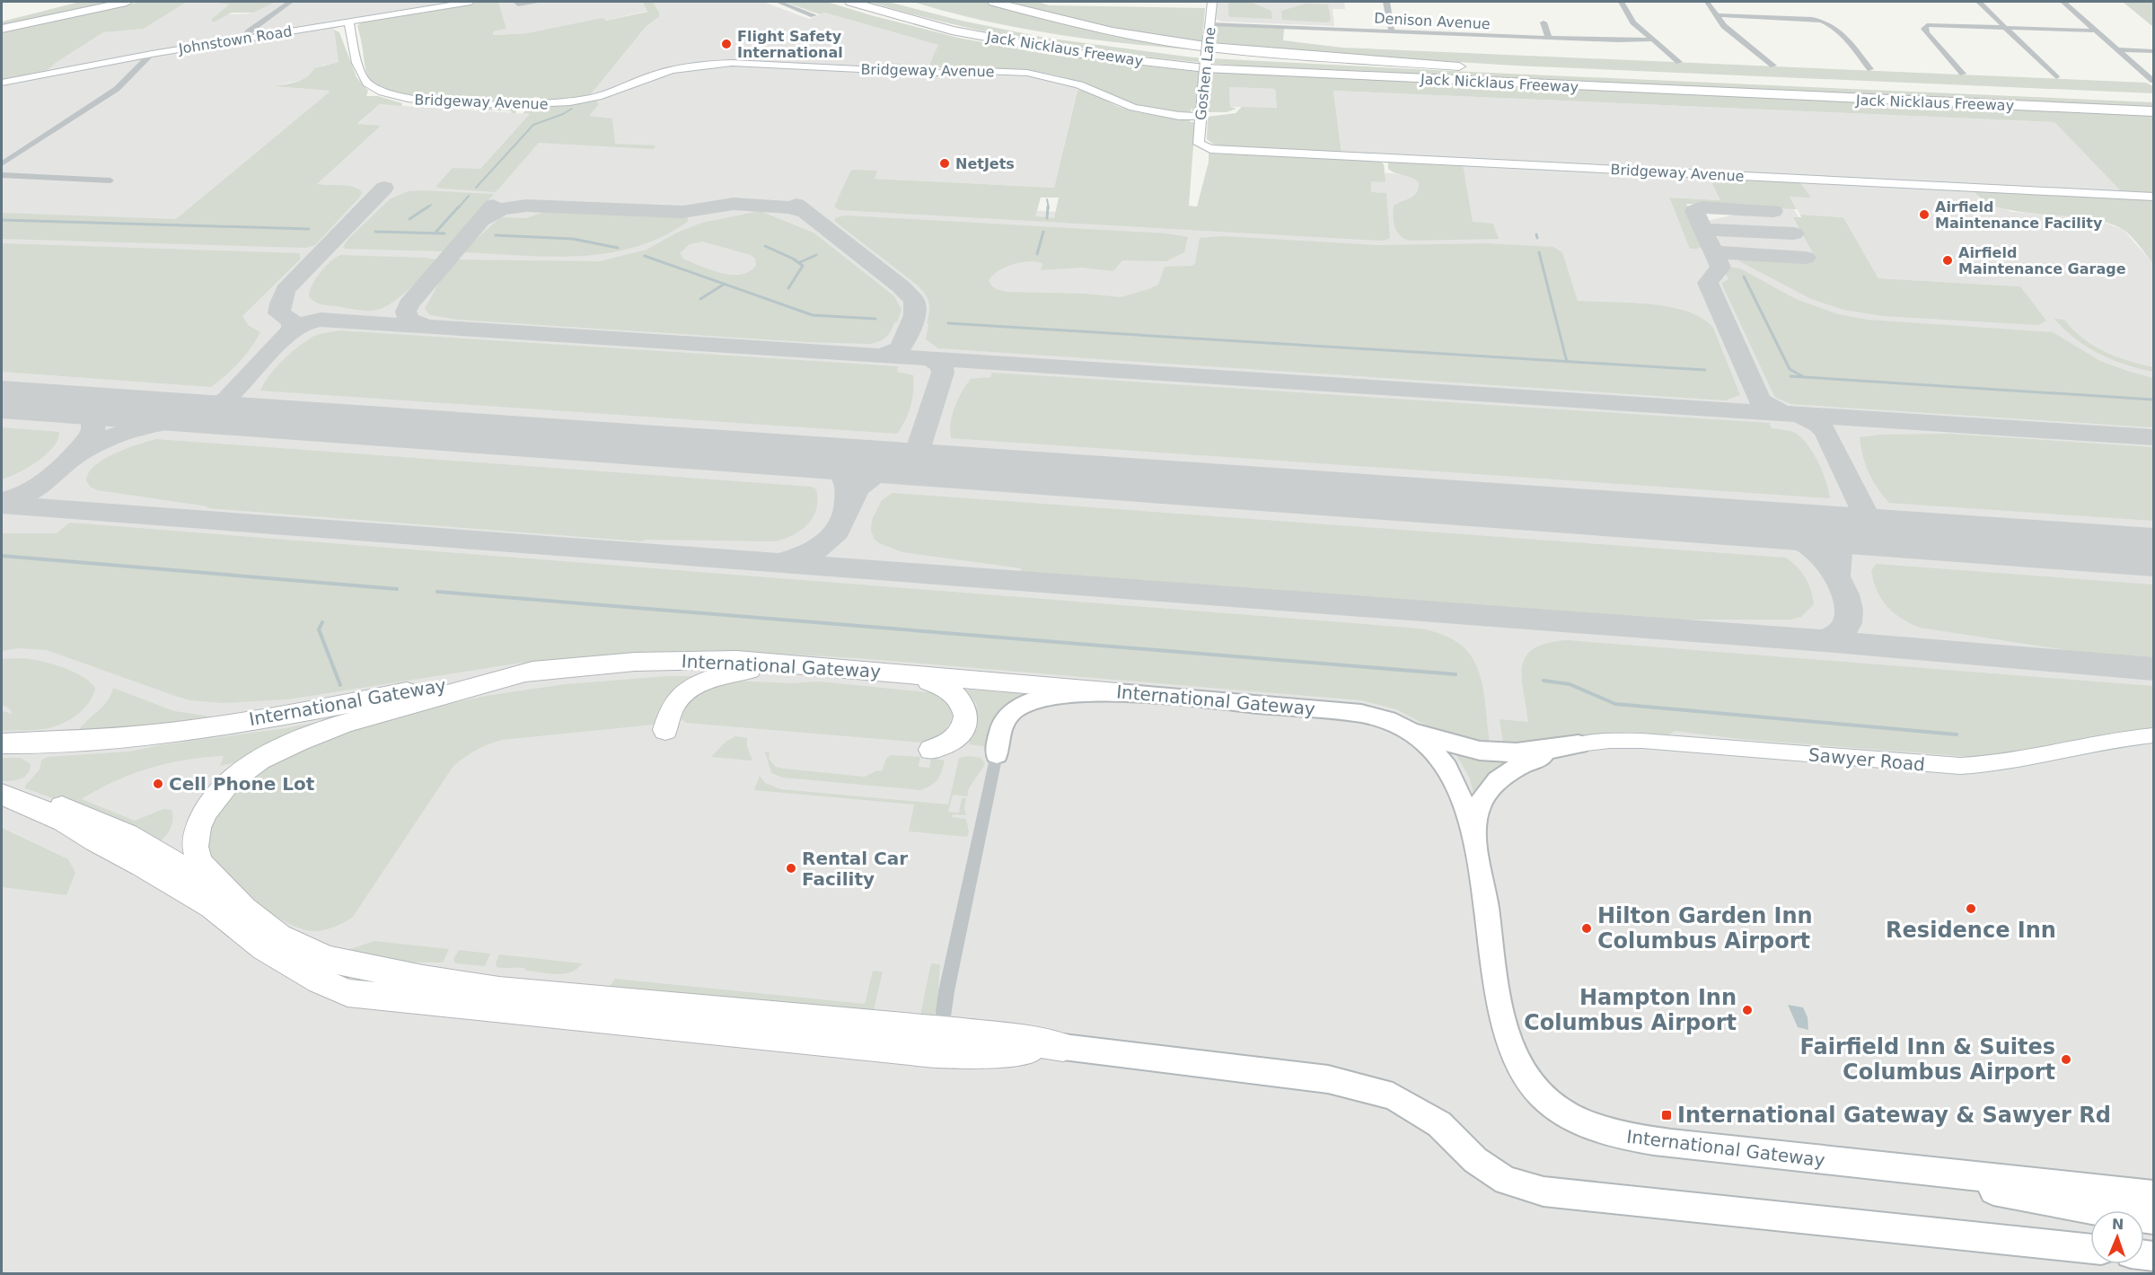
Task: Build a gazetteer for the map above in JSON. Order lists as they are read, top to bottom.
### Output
{
  "streets": {
    "highway": ["Jack Nicklaus Freeway", "International Gateway"],
    "street": [
      "Denison Avenue",
      "Johnstown Road",
      "Bridgeway Avenue",
      "Goshen Lane",
      "Sawyer Road"
    ]
  },
  "crossings": [
    ["Denison Avenue", "Goshen Lane"],
    ["Johnstown Road", "Bridgeway Avenue"],
    ["Bridgeway Avenue", "Goshen Lane"]
  ],
  "places": {
    "other": [
      "Flight Safety International",
      "NetJets",
      "Airfield Maintenance Facility",
      "Airfield Maintenance Garage",
      "Cell Phone Lot",
      "Rental Car Facility",
      "Residence Inn",
      "Hilton Garden Inn Columbus Airport",
      "Hampton Inn Columbus Airport",
      "Fairfield Inn & Suites Columbus Airport"
    ],
    "transit": ["International Gateway & Sawyer Rd"]
  },
  "north": "top"
}
